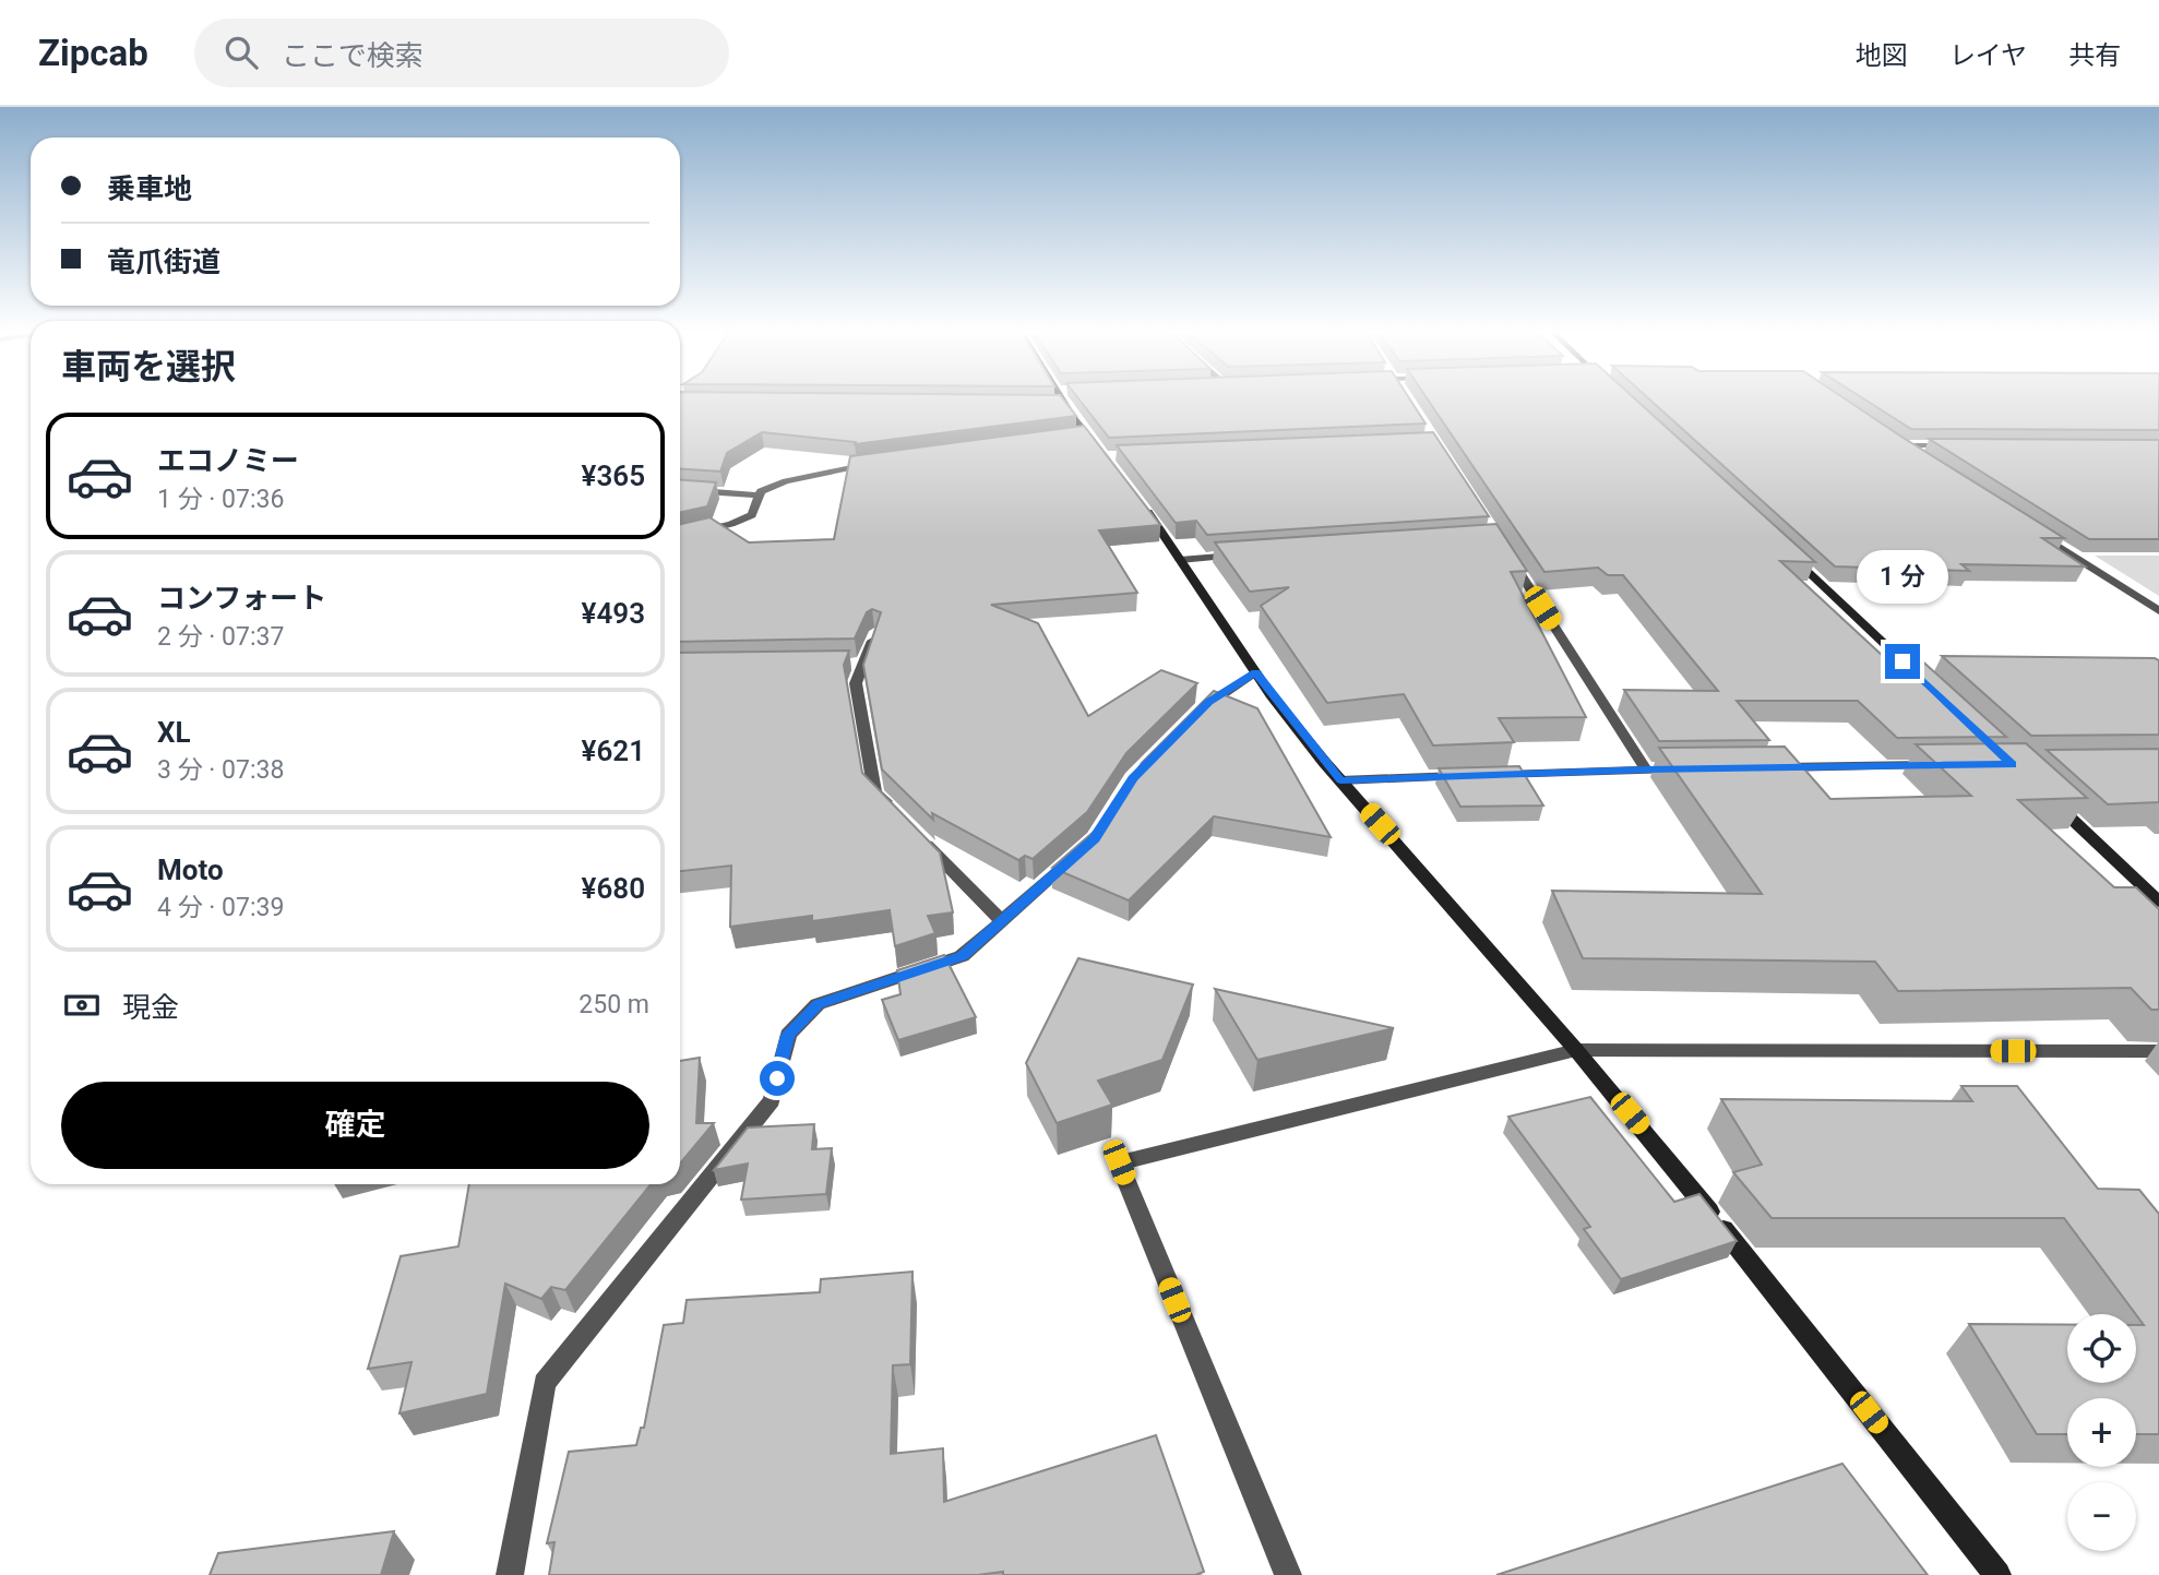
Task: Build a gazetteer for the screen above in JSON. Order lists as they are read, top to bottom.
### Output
{
  "page": {
    "header": "Zipcab",
    "search": "ここで検索",
    "nav": ["地図", "レイヤ", "共有"],
    "banner": ["乗車地", "竜爪街道"],
    "heading": "車両を選択",
    "list": [
      {
        "name": "エコノミー",
        "note": "1 分 · 07:36",
        "value": "¥365"
      },
      {
        "name": "コンフォート",
        "note": "2 分 · 07:37",
        "value": "¥493"
      },
      {
        "name": "XL",
        "note": "3 分 · 07:38",
        "value": "¥621"
      },
      {
        "name": "Moto",
        "note": "4 分 · 07:39",
        "value": "¥680"
      }
    ],
    "bubble": "1 分",
    "pay": ["現金", "250 m"],
    "buttons": "確定",
    "map_buttons": ["+", "−"]
  }
}
